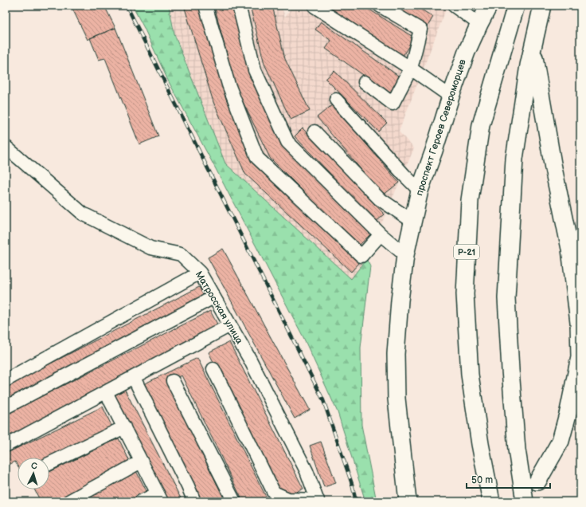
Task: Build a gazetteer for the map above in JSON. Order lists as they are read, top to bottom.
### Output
{
  "streets": {
    "main road": ["проспект Героев Североморцев", "Р-21"],
    "lane": ["Матросская улица"]
  },
  "scale_bar": "50 m",
  "north": "top"
}
